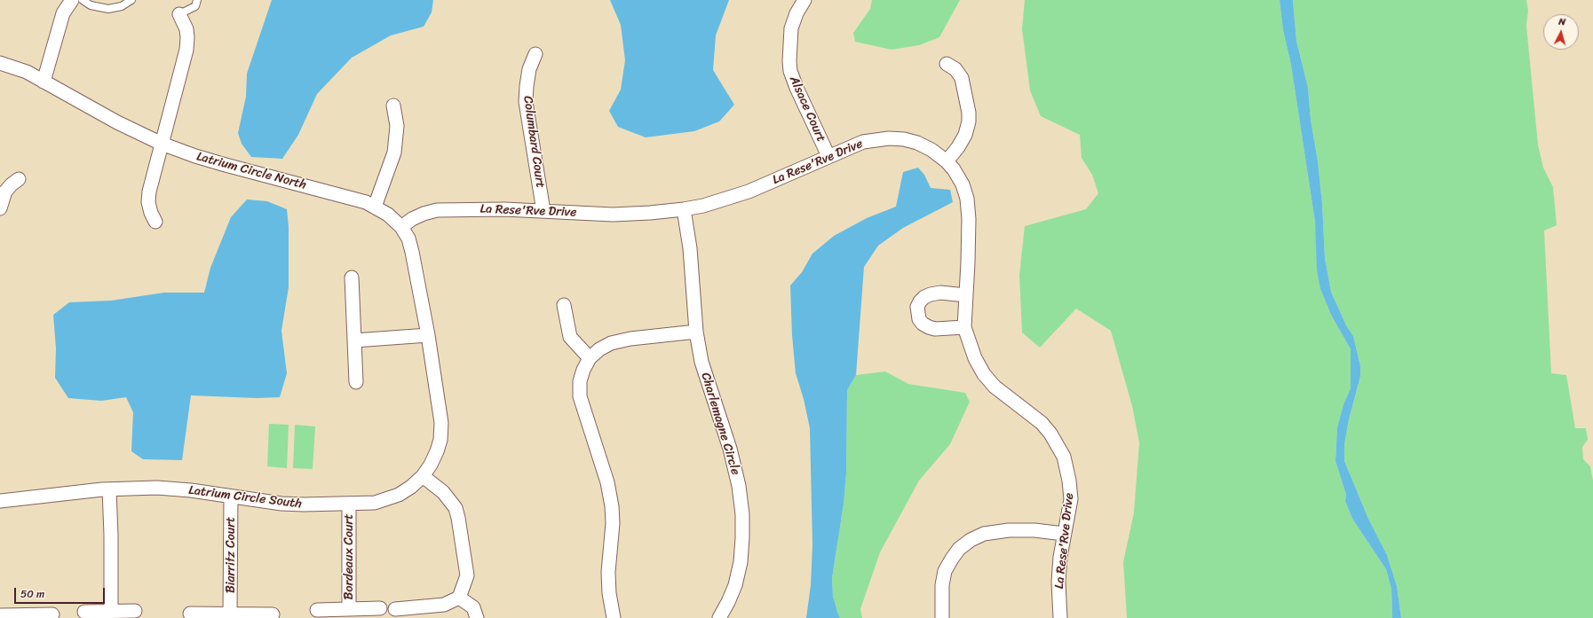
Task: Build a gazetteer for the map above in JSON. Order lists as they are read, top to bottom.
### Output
{
  "streets": {
    "street": [
      "Alsace Court",
      "Columbard Court",
      "La Rese'Rve Drive",
      "Latrium Circle North",
      "Charlemagne Circle",
      "Latrium Circle South",
      "Biarritz Court",
      "Bordeaux Court"
    ]
  },
  "crossings": [
    ["Alsace Court", "La Rese'Rve Drive"],
    ["Columbard Court", "La Rese'Rve Drive"],
    ["La Rese'Rve Drive", "Latrium Circle North"],
    ["La Rese'Rve Drive", "Charlemagne Circle"],
    ["Latrium Circle North", "Latrium Circle South"],
    ["Latrium Circle South", "Biarritz Court"],
    ["Latrium Circle South", "Bordeaux Court"]
  ],
  "scale_bar": "50 m",
  "north": "top"
}
